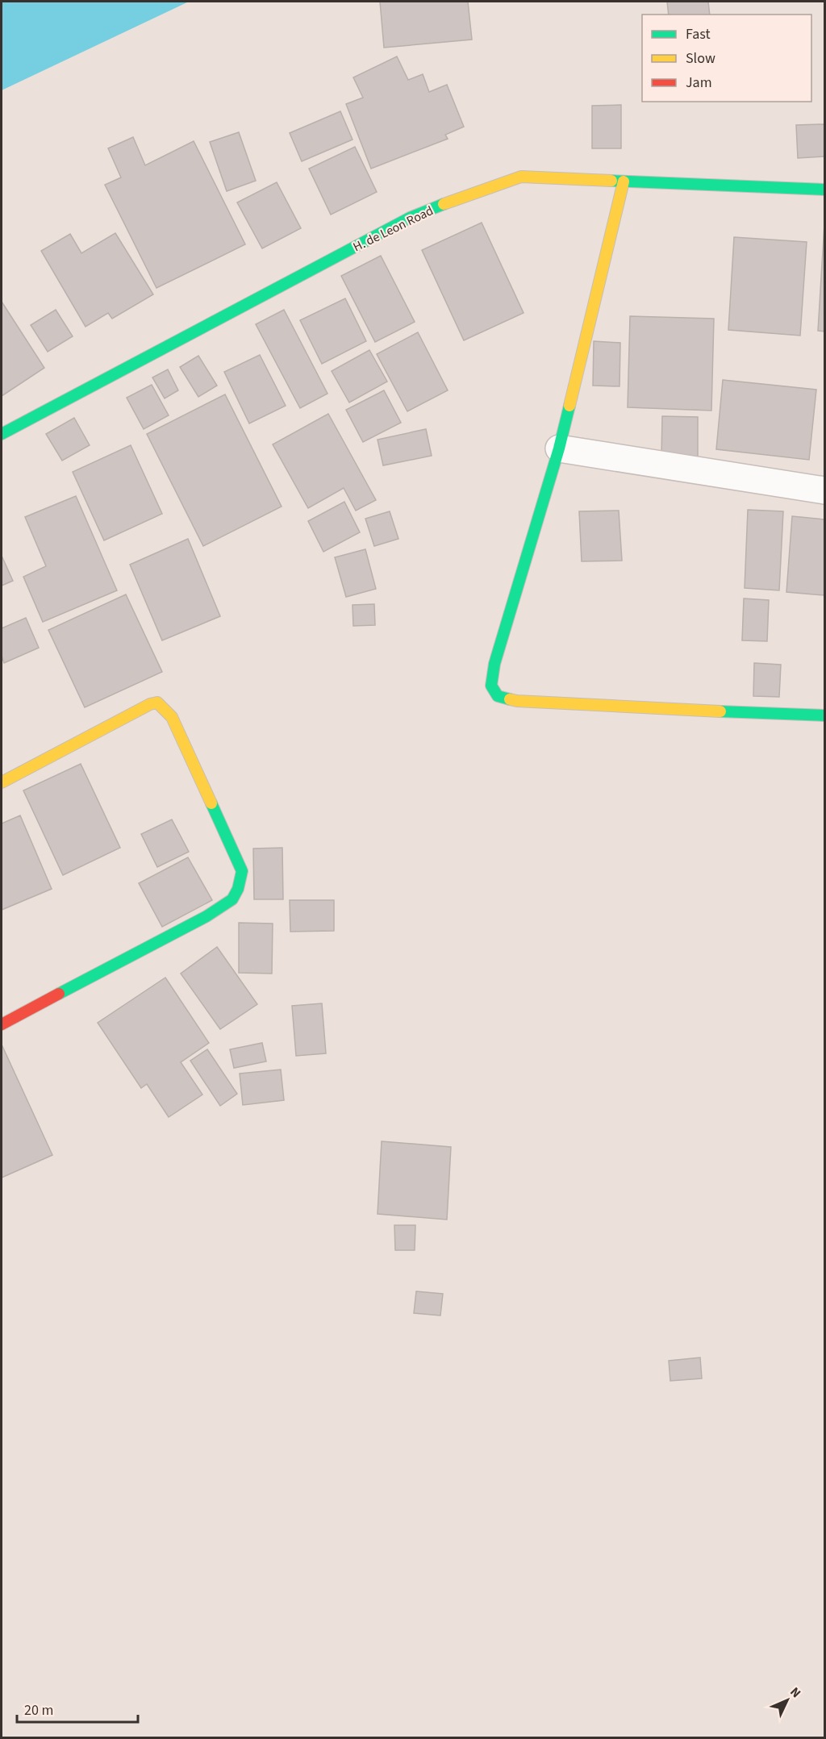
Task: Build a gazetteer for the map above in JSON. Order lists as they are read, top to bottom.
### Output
{
  "streets": {
    "street": ["H. de Leon Road"]
  },
  "legend": ["Fast", "Slow", "Jam"],
  "scale_bar": "20 m",
  "north": "top right"
}
